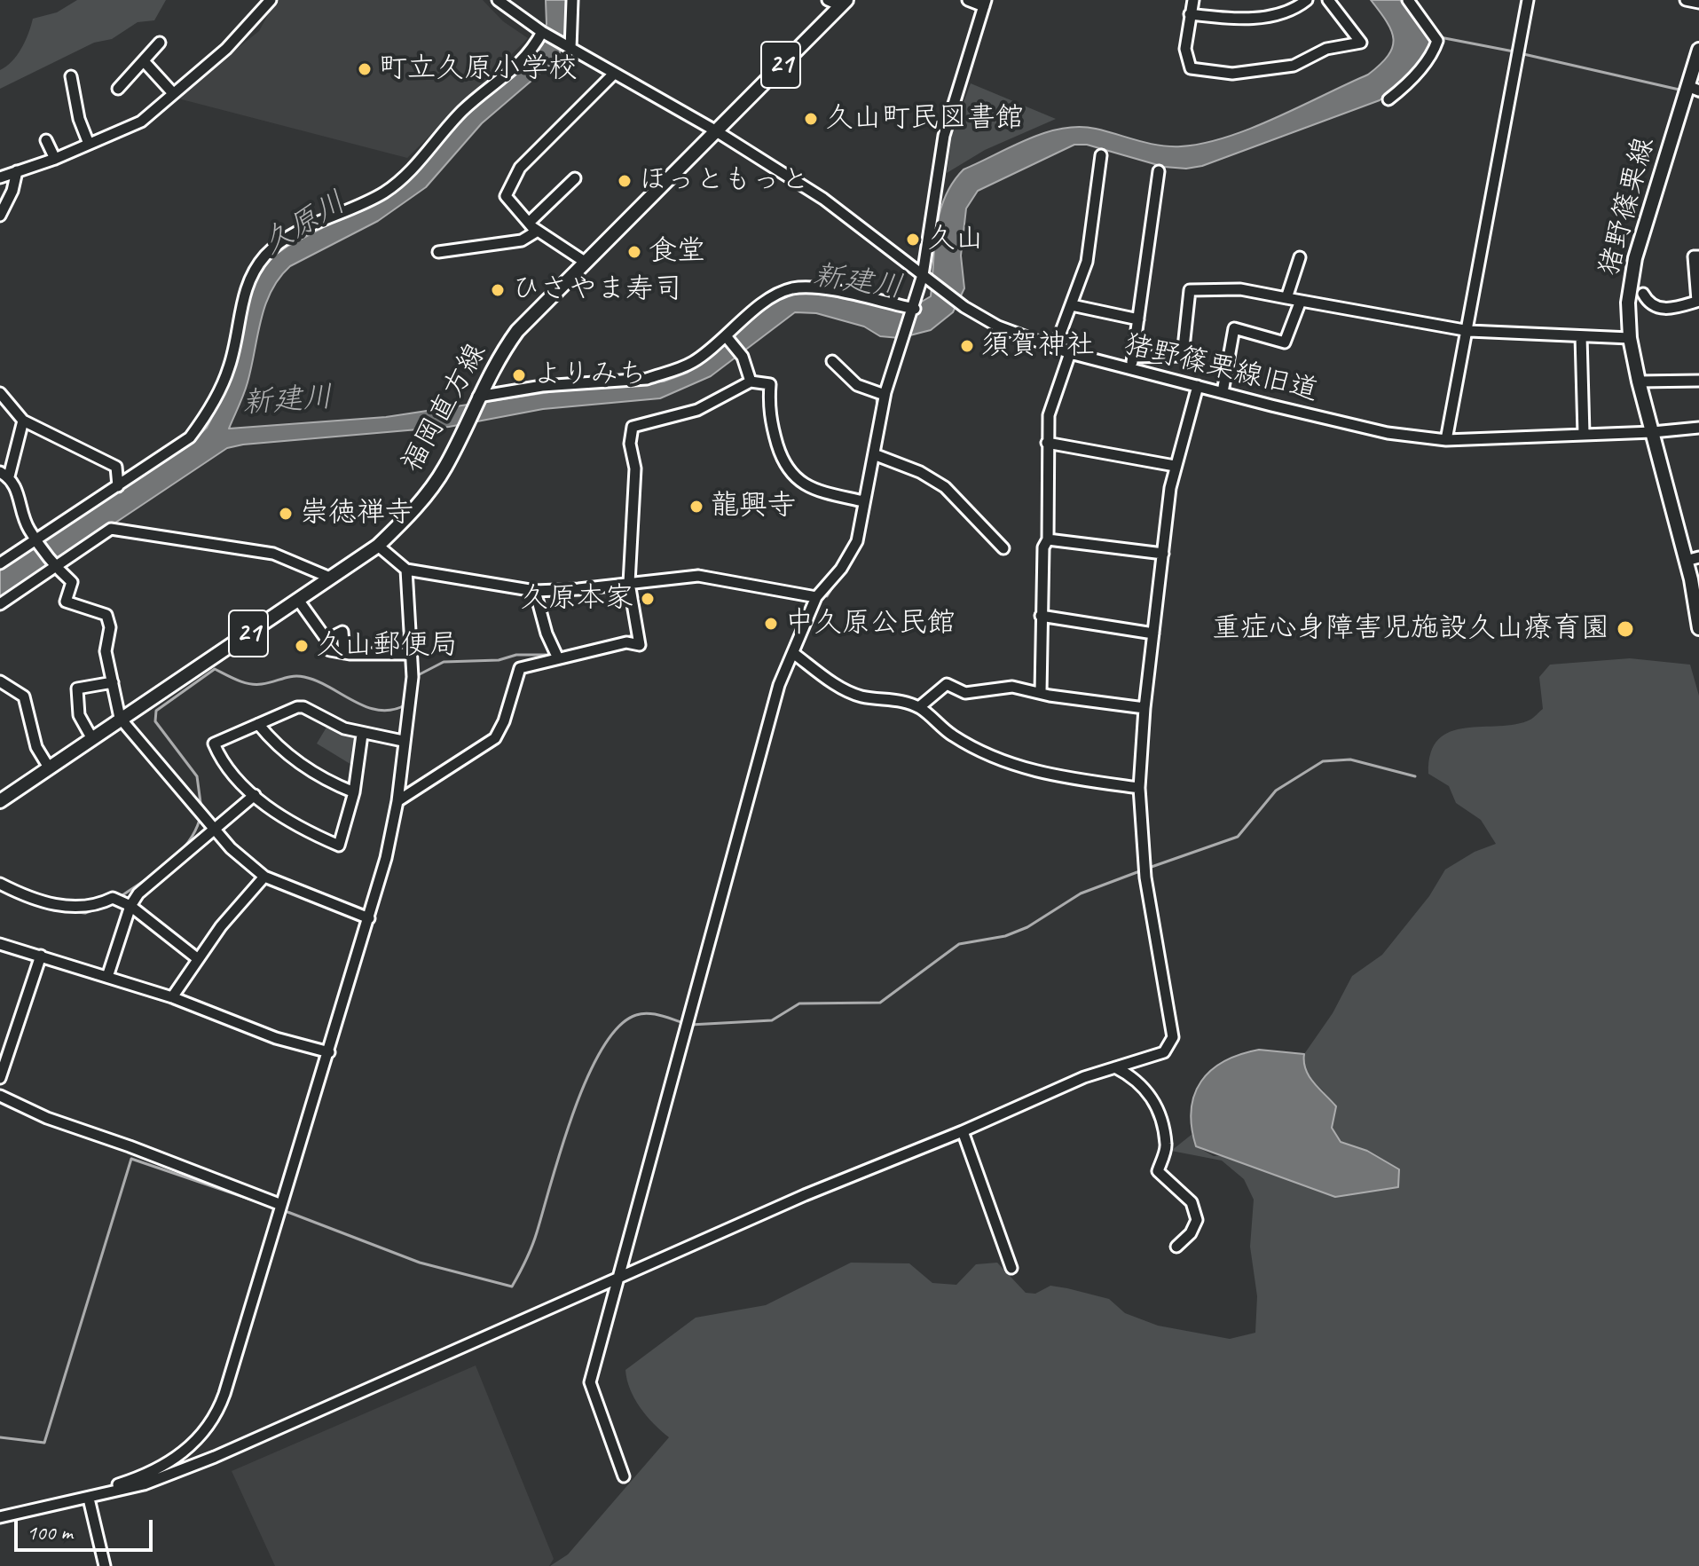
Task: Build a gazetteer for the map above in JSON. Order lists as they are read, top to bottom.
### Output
{
  "streets": {
    "main road": ["21", "猪野篠栗線", "福岡直方線"],
    "street": ["猪野篠栗線旧道"]
  },
  "crossings": [
    ["猪野篠栗線", "猪野篠栗線旧道"],
    ["猪野篠栗線旧道", "福岡直方線"]
  ],
  "water": ["久原川", "新建川"],
  "places": [
    "町立久原小学校",
    "久山町民図書館",
    "ほっともっと",
    "久山",
    "食堂",
    "ひさやま寿司",
    "須賀神社",
    "よりみち",
    "龍興寺",
    "崇徳禅寺",
    "久原本家",
    "中久原公民館",
    "重症心身障害児施設久山療育園",
    "久山郵便局"
  ],
  "scale_bar": "100 m"
}
